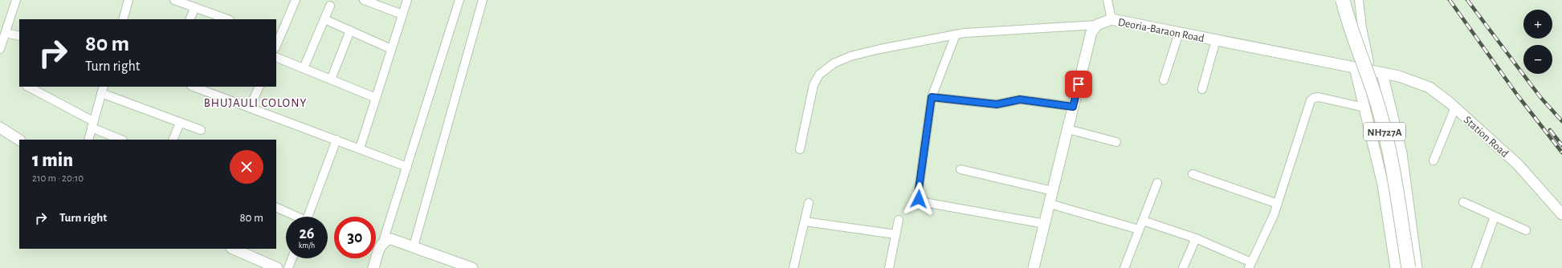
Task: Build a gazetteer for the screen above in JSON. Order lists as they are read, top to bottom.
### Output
{
  "streets": {
    "highway": ["NH727A"],
    "street": ["Deoria-Baraon Road", "Station Road"]
  },
  "crossings": [
    ["Deoria-Baraon Road", "Station Road"]
  ],
  "districts": ["BHUJAULI COLONY"],
  "page": {
    "map_buttons": ["+", "−"],
    "turn": ["80 m", "Turn right"],
    "heading": ["1 min", "210 m · 20:10"],
    "list": [
      {
        "name": "Turn right",
        "value": "80 m"
      }
    ],
    "speed": "26 km/h",
    "limit": "30"
  }
}
